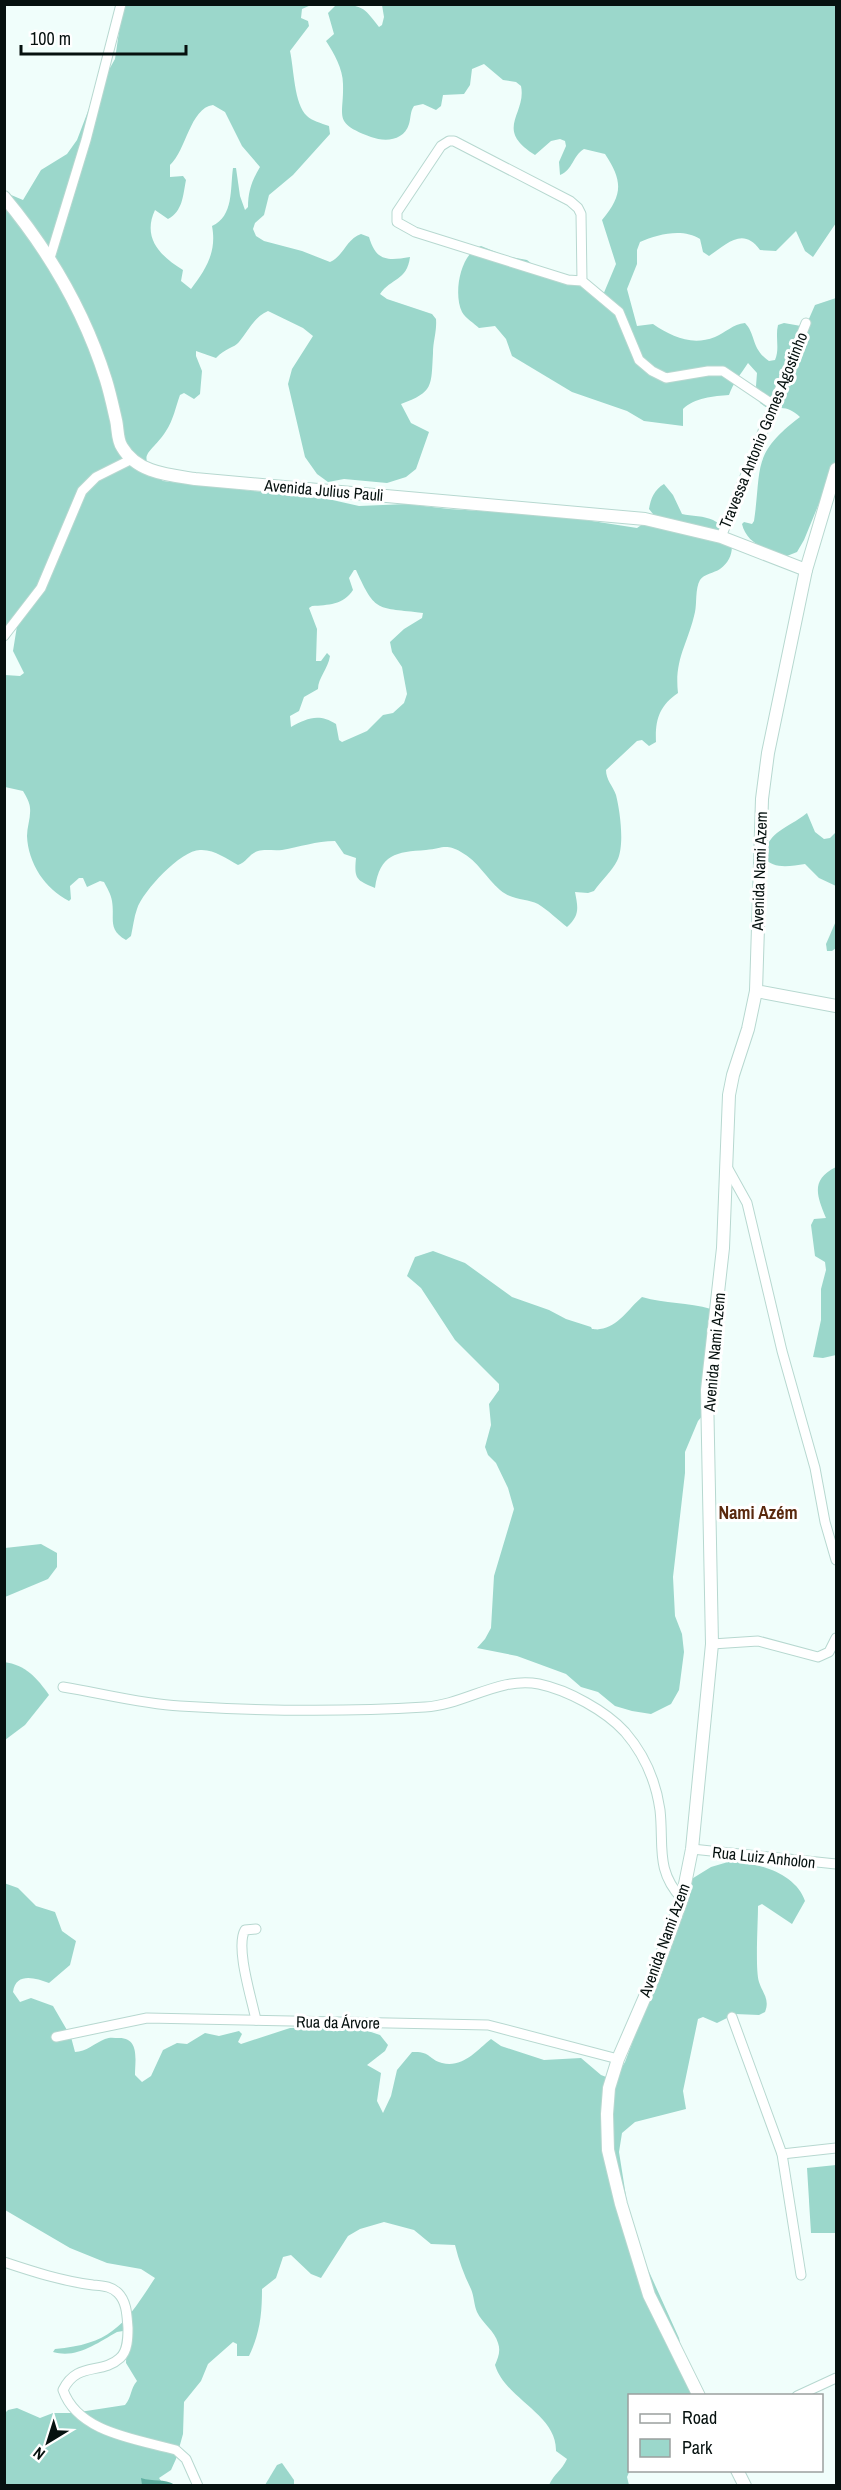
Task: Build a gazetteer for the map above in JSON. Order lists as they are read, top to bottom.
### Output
{
  "streets": {
    "street": [
      "Travessa Antonio Gomes Agostinho",
      "Avenida Julius Pauli",
      "Avenida Nami Azem",
      "Rua Luiz Anholon",
      "Rua da Árvore"
    ]
  },
  "crossings": [
    ["Travessa Antonio Gomes Agostinho", "Avenida Julius Pauli"],
    ["Avenida Julius Pauli", "Avenida Nami Azem"],
    ["Avenida Nami Azem", "Rua Luiz Anholon"],
    ["Avenida Nami Azem", "Rua da Árvore"]
  ],
  "districts": ["Nami Azém"],
  "legend": ["Road", "Park"],
  "scale_bar": "100 m",
  "north": "bottom left"
}
